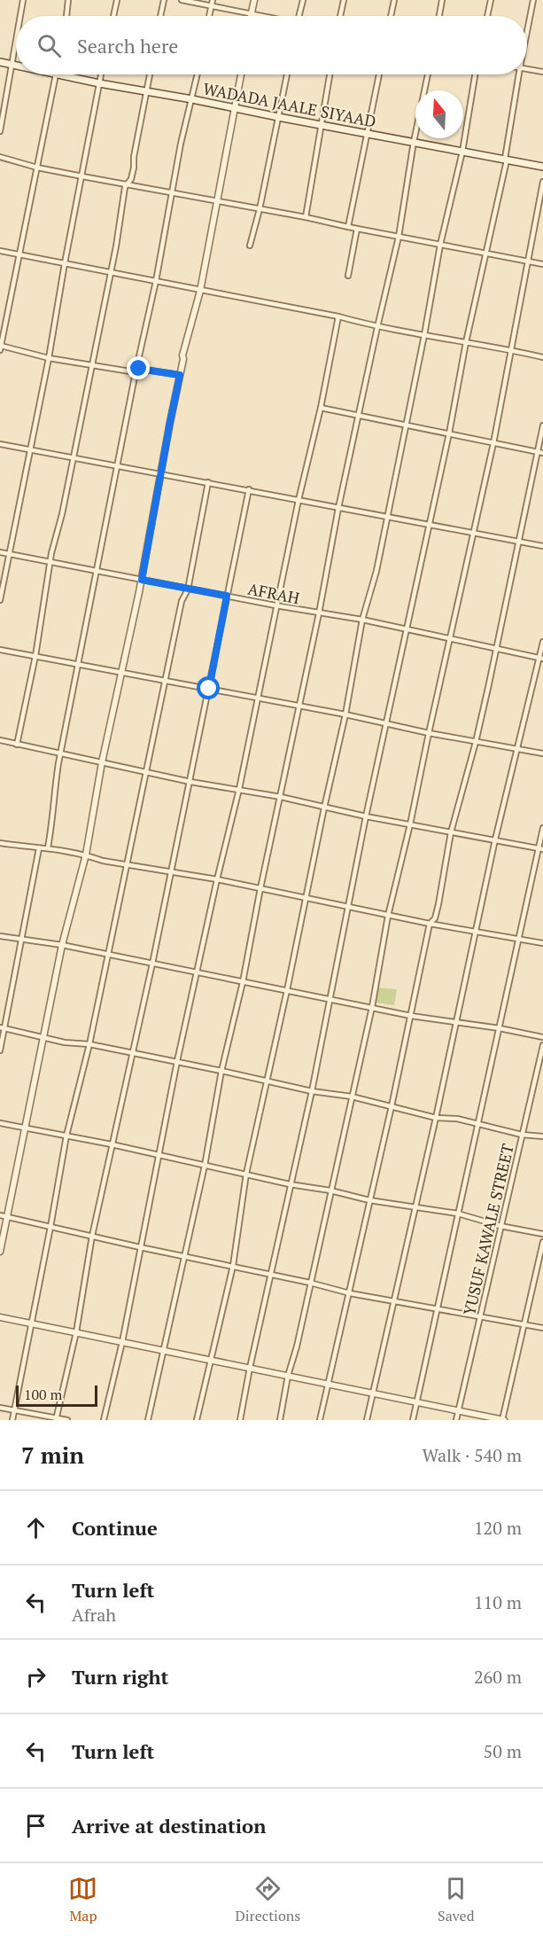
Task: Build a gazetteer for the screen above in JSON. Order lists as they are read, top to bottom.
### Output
{
  "streets": {
    "main road": ["WADADA JAALE SIYAAD"],
    "street": ["AFRAH", "YUSUF KAWALE STREET"]
  },
  "scale_bar": "100 m",
  "north": "top",
  "page": {
    "search": "Search here",
    "scale": "100 m",
    "heading": ["7 min", "Walk · 540 m"],
    "list": [
      ["Continue", "120 m"],
      ["Turn left", "Afrah", "110 m"],
      ["Turn right", "260 m"],
      ["Turn left", "50 m"],
      "Arrive at destination"
    ],
    "nav": ["Map", "Directions", "Saved"]
  }
}
